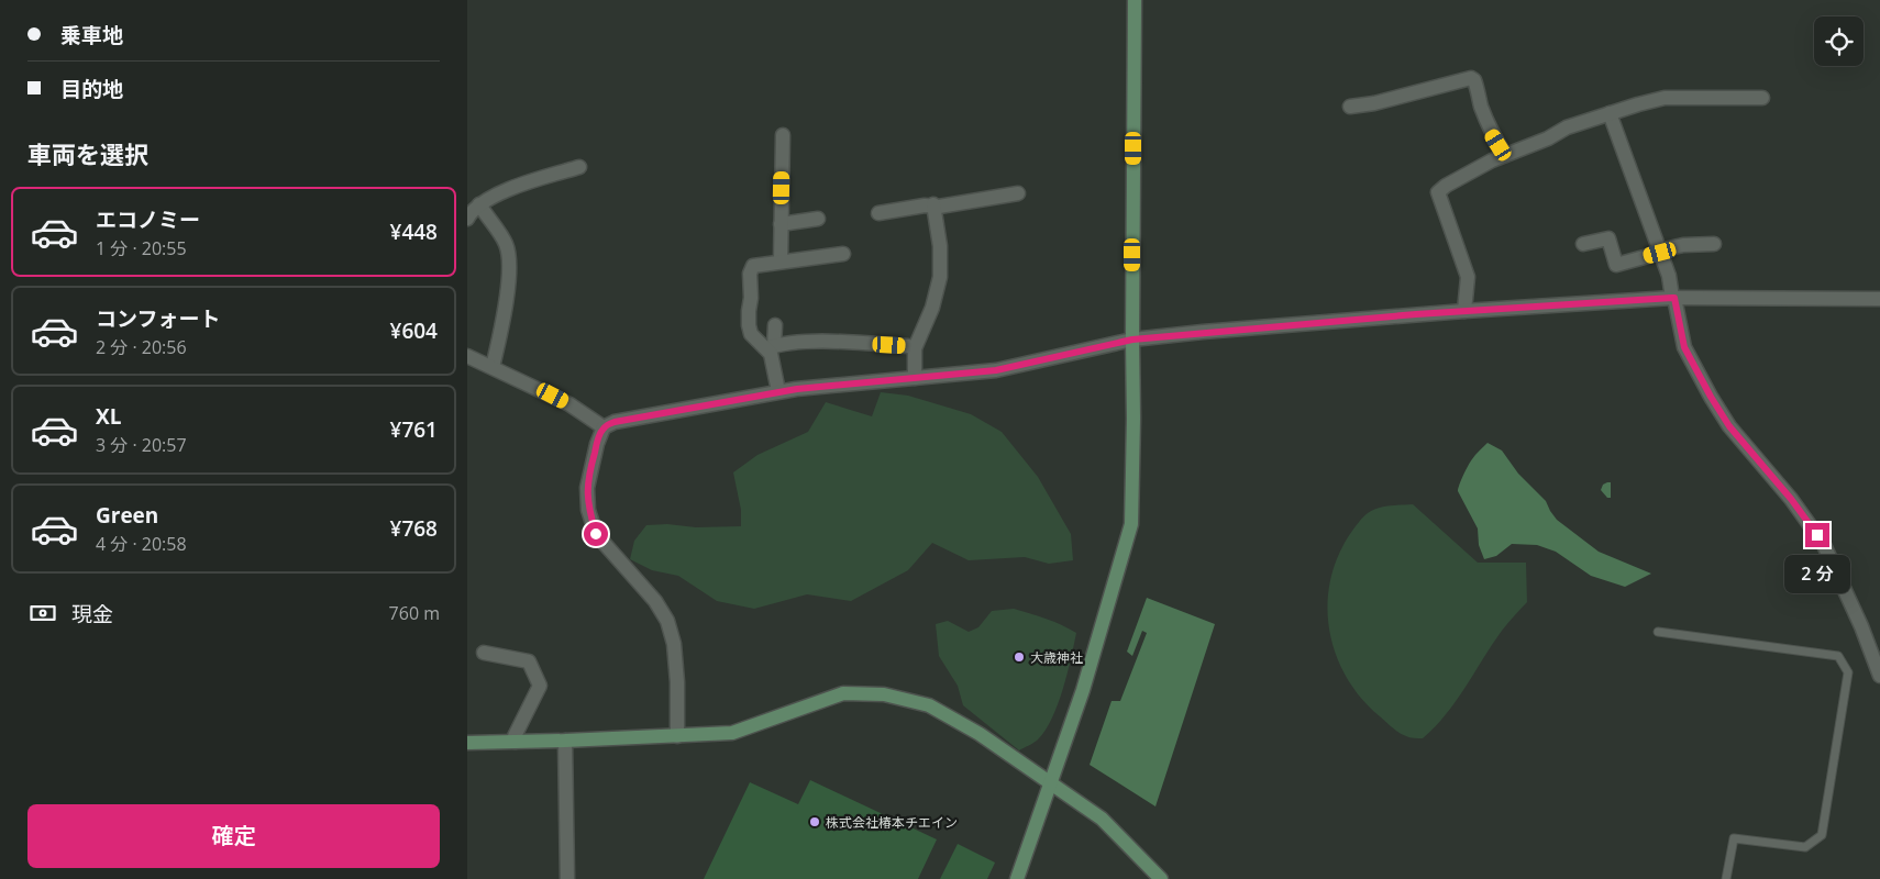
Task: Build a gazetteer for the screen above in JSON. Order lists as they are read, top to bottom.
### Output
{
  "places": ["大歳神社", "株式会社椿本チエイン"],
  "page": {
    "banner": ["乗車地", "目的地"],
    "heading": "車両を選択",
    "list": [
      {
        "name": "エコノミー",
        "note": "1 分 · 20:55",
        "value": "¥448"
      },
      {
        "name": "コンフォート",
        "note": "2 分 · 20:56",
        "value": "¥604"
      },
      {
        "name": "XL",
        "note": "3 分 · 20:57",
        "value": "¥761"
      },
      {
        "name": "Green",
        "note": "4 分 · 20:58",
        "value": "¥768"
      }
    ],
    "bubble": "2 分",
    "pay": ["現金", "760 m"],
    "buttons": "確定"
  }
}
